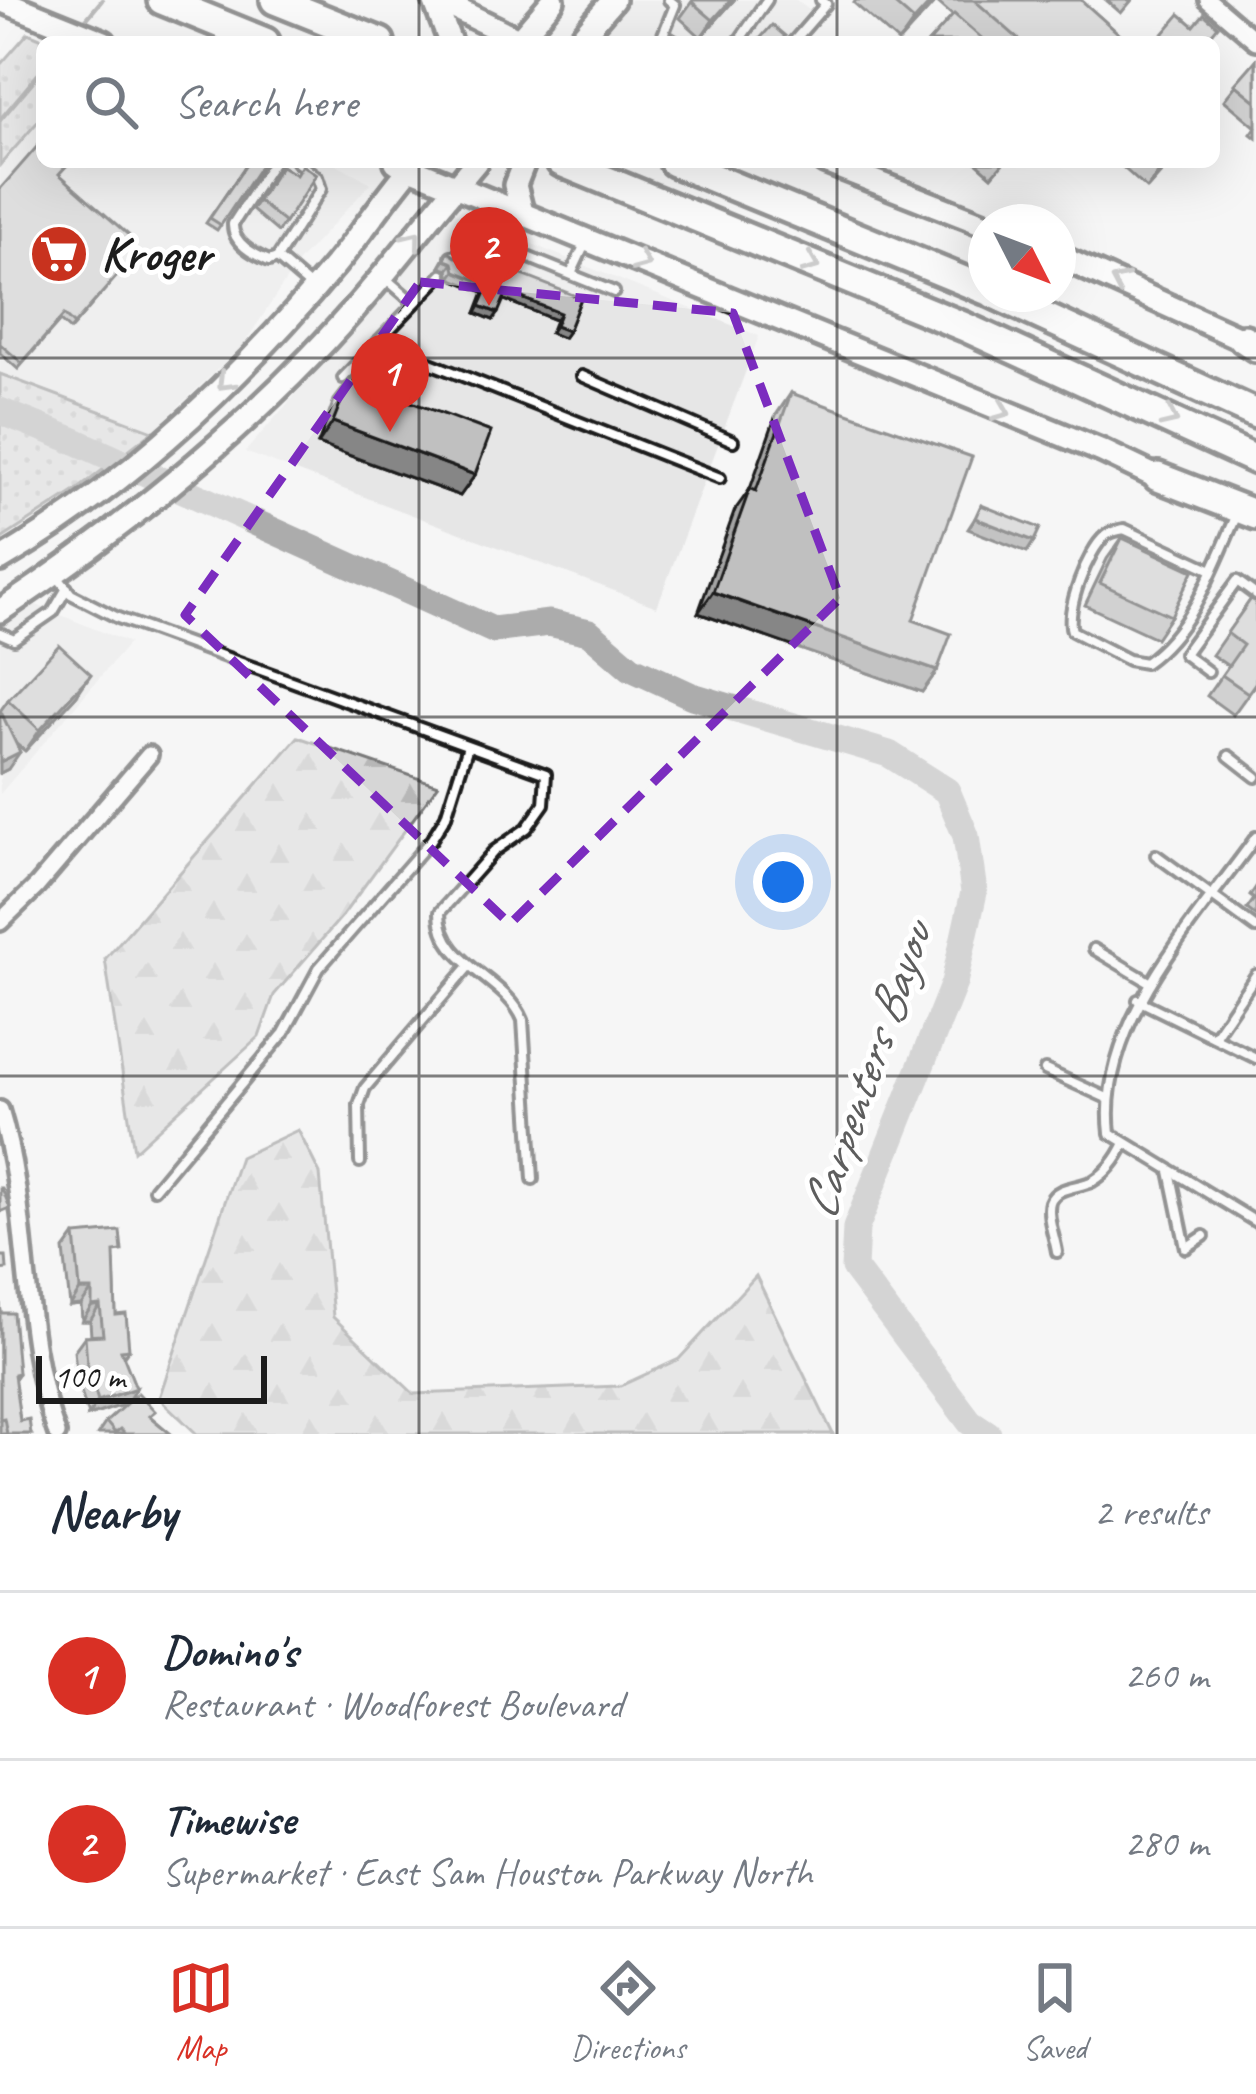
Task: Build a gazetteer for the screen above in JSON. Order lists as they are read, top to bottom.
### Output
{
  "water": ["Carpenters Bayou"],
  "places": {
    "supermarket": ["Kroger"]
  },
  "scale_bar": "100 m",
  "north": "bottom right",
  "page": {
    "search": "Search here",
    "pins": ["2", "1"],
    "scale": "100 m",
    "heading": ["Nearby", "2 results"],
    "list": [
      {
        "mark": "1",
        "name": "Domino's",
        "note": "Restaurant · Woodforest Boulevard",
        "value": "260 m"
      },
      {
        "mark": "2",
        "name": "Timewise",
        "note": "Supermarket · East Sam Houston Parkway North",
        "value": "280 m"
      }
    ],
    "nav": ["Map", "Directions", "Saved"]
  }
}
